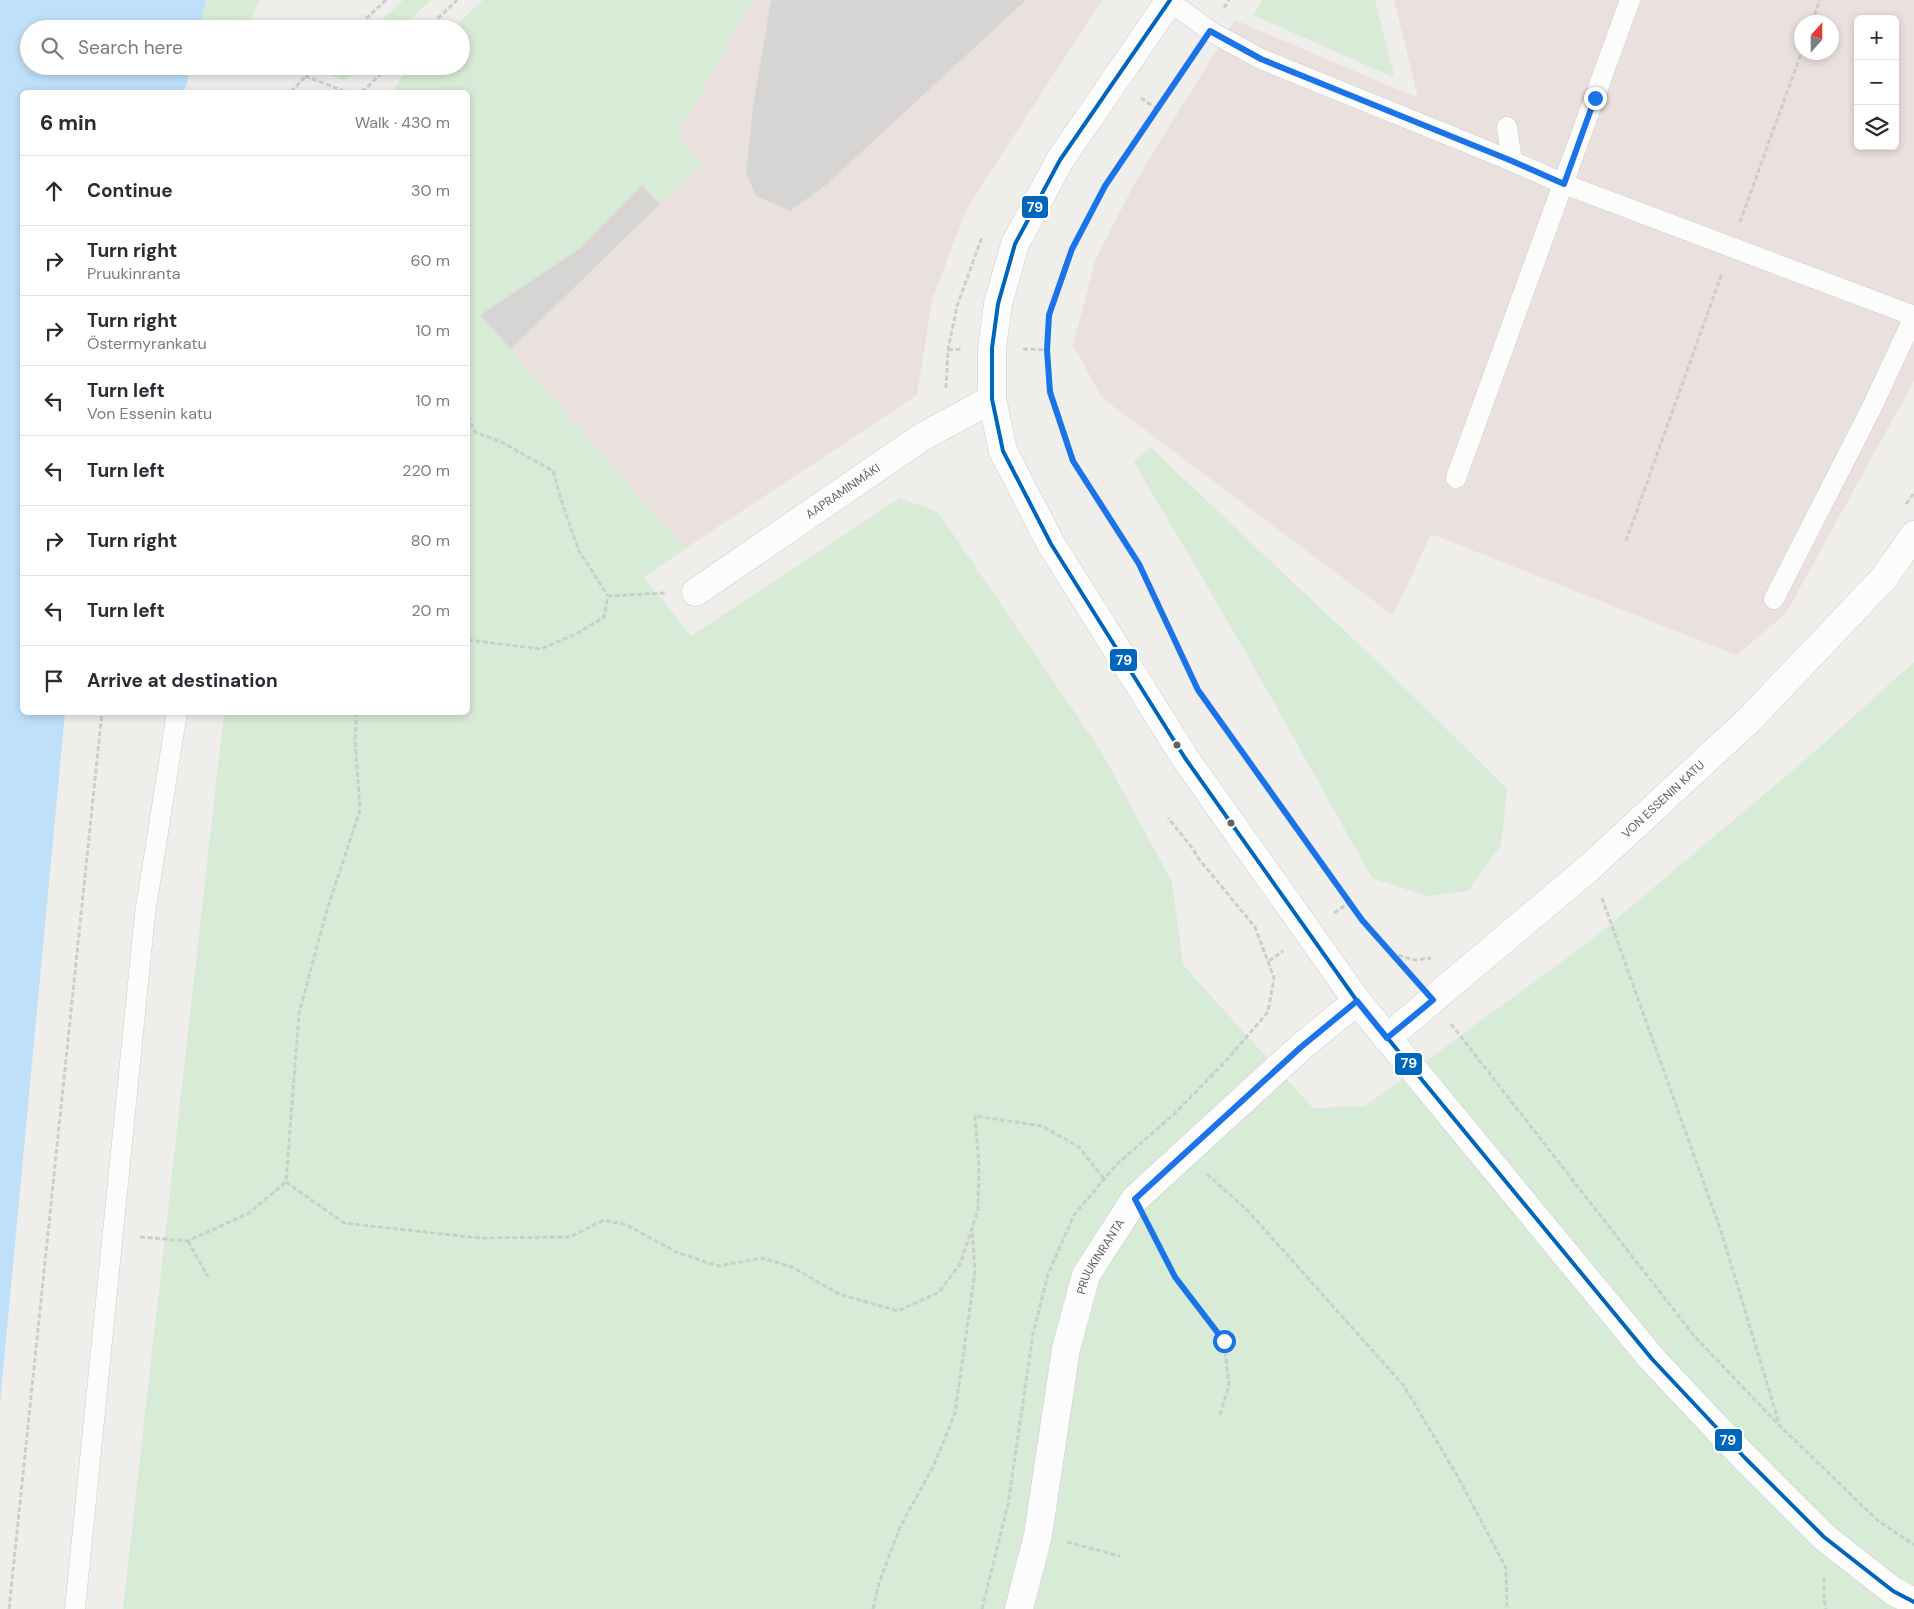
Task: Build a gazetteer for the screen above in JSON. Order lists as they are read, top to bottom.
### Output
{
  "streets": {
    "street": ["AAPRAMINMÄKI", "VON ESSENIN KATU", "PRUUKINRANTA"]
  },
  "lines": ["transit line 79"],
  "north": "top",
  "page": {
    "map_buttons": ["+", "−"],
    "search": "Search here",
    "heading": ["6 min", "Walk · 430 m"],
    "list": [
      ["Continue", "30 m"],
      ["Turn right", "Pruukinranta", "60 m"],
      ["Turn right", "Östermyrankatu", "10 m"],
      ["Turn left", "Von Essenin katu", "10 m"],
      ["Turn left", "220 m"],
      ["Turn right", "80 m"],
      ["Turn left", "20 m"],
      "Arrive at destination"
    ]
  }
}
